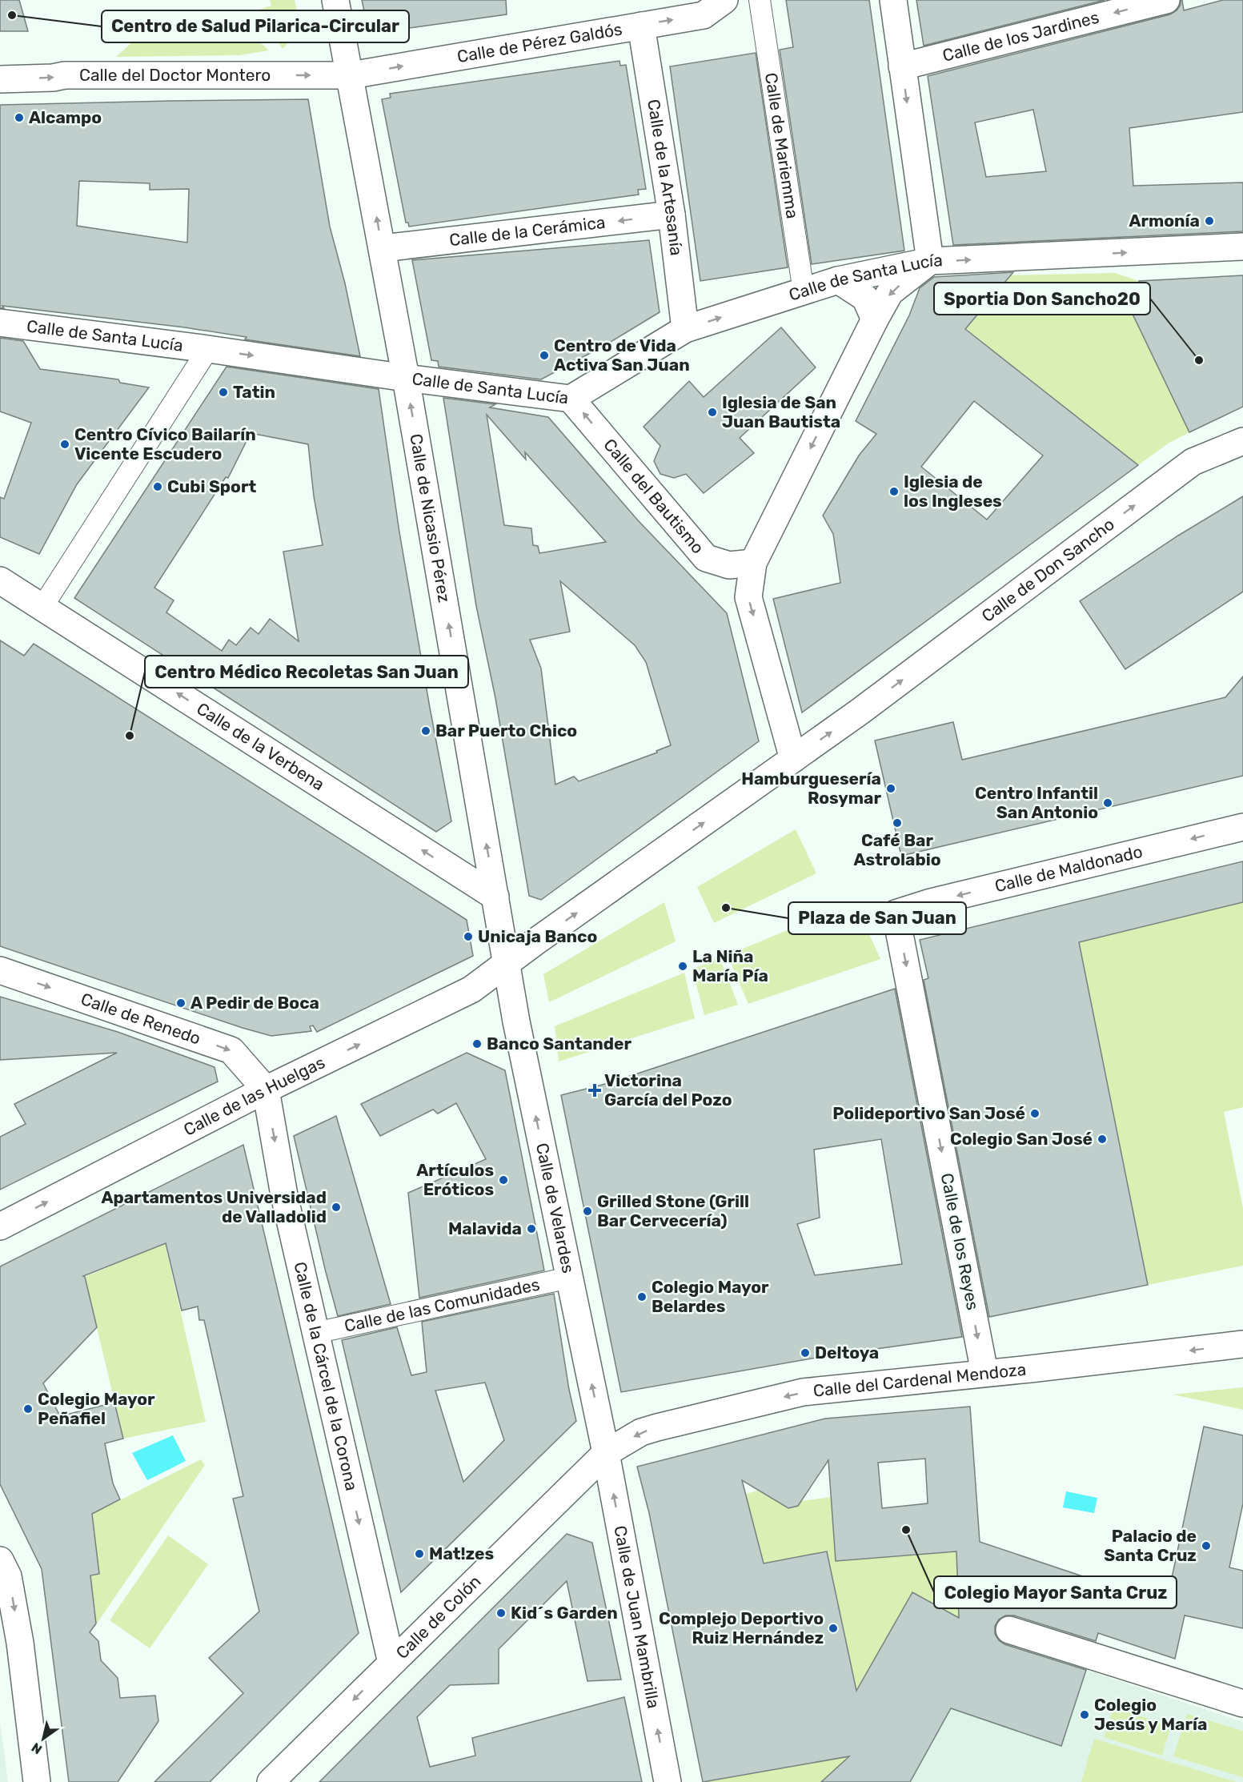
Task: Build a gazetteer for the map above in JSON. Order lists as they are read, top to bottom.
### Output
{
  "streets": {
    "street": [
      "Calle de los Jardines",
      "Calle de Pérez Galdós",
      "Calle del Doctor Montero",
      "Calle de Mariemma",
      "Calle de la Artesanía",
      "Calle de la Cerámica",
      "Calle de Santa Lucía",
      "Calle del Bautismo",
      "Calle de Nicasio Pérez",
      "Calle de Don Sancho",
      "Calle de la Verbena",
      "Calle de Maldonado",
      "Calle de Renedo",
      "Calle de las Huelgas",
      "Calle de Velardes",
      "Calle de los Reyes",
      "Calle de las Comunidades",
      "Calle de la Cárcel de la Corona",
      "Calle del Cardenal Mendoza",
      "Calle de Colón",
      "Calle de Juan Mambrilla"
    ]
  },
  "crossings": [
    ["Calle de Pérez Galdós", "Calle del Doctor Montero"],
    ["Calle de Pérez Galdós", "Calle de la Artesanía"],
    ["Calle de Pérez Galdós", "Calle de Nicasio Pérez"],
    ["Calle del Doctor Montero", "Calle de Nicasio Pérez"],
    ["Calle de Mariemma", "Calle de Santa Lucía"],
    ["Calle de la Artesanía", "Calle de la Cerámica"],
    ["Calle de la Artesanía", "Calle de Santa Lucía"],
    ["Calle de la Cerámica", "Calle de Nicasio Pérez"],
    ["Calle de Santa Lucía", "Calle del Bautismo"],
    ["Calle de Santa Lucía", "Calle de Nicasio Pérez"],
    ["Calle de Nicasio Pérez", "Calle de la Verbena"],
    ["Calle de Nicasio Pérez", "Calle de las Huelgas"],
    ["Calle de Nicasio Pérez", "Calle de Velardes"],
    ["Calle de Don Sancho", "Calle de las Huelgas"],
    ["Calle de Maldonado", "Calle de los Reyes"],
    ["Calle de Renedo", "Calle de las Huelgas"],
    ["Calle de Renedo", "Calle de la Cárcel de la Corona"],
    ["Calle de las Huelgas", "Calle de Velardes"],
    ["Calle de las Huelgas", "Calle de la Cárcel de la Corona"],
    ["Calle de Velardes", "Calle de las Comunidades"],
    ["Calle de Velardes", "Calle del Cardenal Mendoza"],
    ["Calle de Velardes", "Calle de Colón"],
    ["Calle de Velardes", "Calle de Juan Mambrilla"],
    ["Calle de los Reyes", "Calle del Cardenal Mendoza"],
    ["Calle de las Comunidades", "Calle de la Cárcel de la Corona"],
    ["Calle de la Cárcel de la Corona", "Calle de Colón"],
    ["Calle del Cardenal Mendoza", "Calle de Colón"],
    ["Calle del Cardenal Mendoza", "Calle de Juan Mambrilla"],
    ["Calle de Colón", "Calle de Juan Mambrilla"]
  ],
  "one_way": [
    "Calle de los Jardines",
    "Calle de Pérez Galdós",
    "Calle del Doctor Montero",
    "Calle de la Cerámica",
    "Calle de Santa Lucía",
    "Calle del Bautismo",
    "Calle de Nicasio Pérez",
    "Calle de Don Sancho",
    "Calle de la Verbena",
    "Calle de Maldonado",
    "Calle de Renedo",
    "Calle de las Huelgas",
    "Calle de Velardes",
    "Calle de los Reyes",
    "Calle de la Cárcel de la Corona",
    "Calle del Cardenal Mendoza",
    "Calle de Colón",
    "Calle de Juan Mambrilla"
  ],
  "places": {
    "other": [
      "Centro de Salud Pilarica-Circular",
      "Alcampo",
      "Armonía",
      "Centro de Vida Activa San Juan",
      "Sportia Don Sancho20",
      "Tatin",
      "Iglesia de San Juan Bautista",
      "Centro Cívico Bailarín Vicente Escudero",
      "Cubi Sport",
      "Iglesia de los Ingleses",
      "Bar Puerto Chico",
      "Centro Médico Recoletas San Juan",
      "Hamburguesería Rosymar",
      "Centro Infantil San Antonio",
      "Café Bar Astrolabio",
      "Plaza de San Juan",
      "Unicaja Banco",
      "La Niña María Pía",
      "A Pedir de Boca",
      "Banco Santander",
      "Polideportivo San José",
      "Colegio San José",
      "Artículos Eróticos",
      "Apartamentos Universidad de Valladolid",
      "Grilled Stone (Grill Bar Cervecería)",
      "Malavida",
      "Colegio Mayor Belardes",
      "Deltoya",
      "Colegio Mayor Peñafiel",
      "Colegio Mayor Santa Cruz",
      "Palacio de Santa Cruz",
      "Mat!zes",
      "Kid´s Garden",
      "Complejo Deportivo Ruiz Hernández",
      "Colegio Jesús y María"
    ],
    "health": ["Victorina García del Pozo"]
  },
  "north": "bottom left"
}
